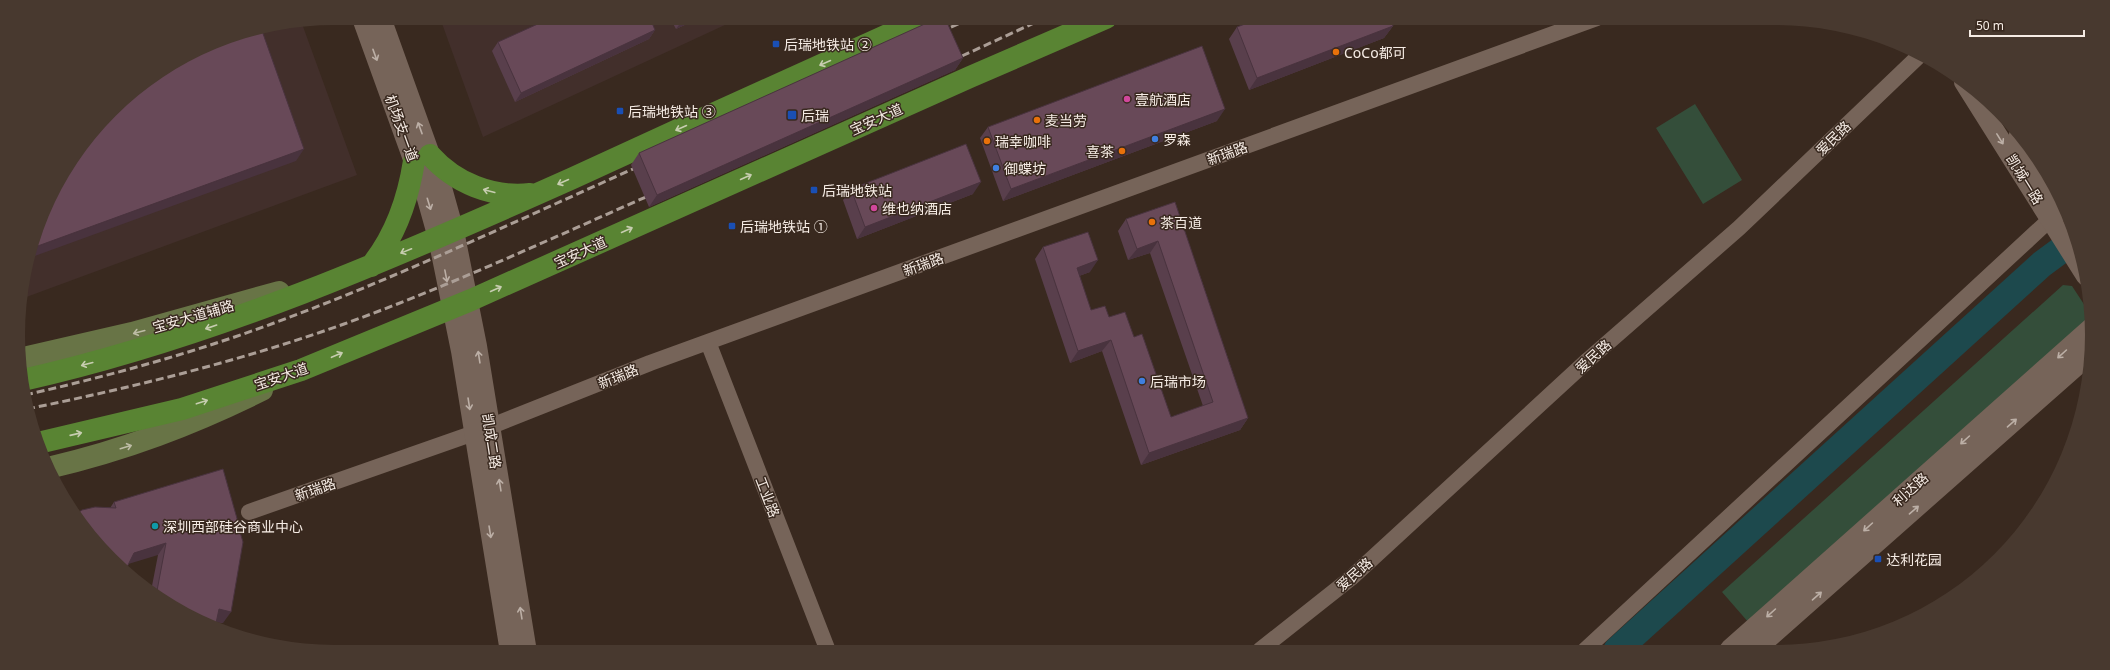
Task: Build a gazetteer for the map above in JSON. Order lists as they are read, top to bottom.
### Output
{
  "streets": {
    "main road": ["宝安大道", "宝安大道辅路"],
    "street": [
      "机场支一道",
      "爱民路",
      "新瑞路",
      "凯城一路",
      "凯成二路",
      "利达路",
      "工业路"
    ]
  },
  "crossings": [
    ["宝安大道", "凯成二路"],
    ["机场支一道", "凯成二路"],
    ["新瑞路", "凯成二路"],
    ["新瑞路", "工业路"]
  ],
  "places": {
    "transit": [
      "后瑞地铁站 ②",
      "后瑞地铁站 ③",
      "后瑞",
      "后瑞地铁站",
      "后瑞地铁站 ①",
      "达利花园"
    ],
    "other": [
      "CoCo都可",
      "壹航酒店",
      "麦当劳",
      "罗森",
      "瑞幸咖啡",
      "喜茶",
      "御蝶坊",
      "维也纳酒店",
      "茶百道",
      "后瑞市场",
      "深圳西部硅谷商业中心"
    ]
  },
  "scale_bar": "50 m"
}
